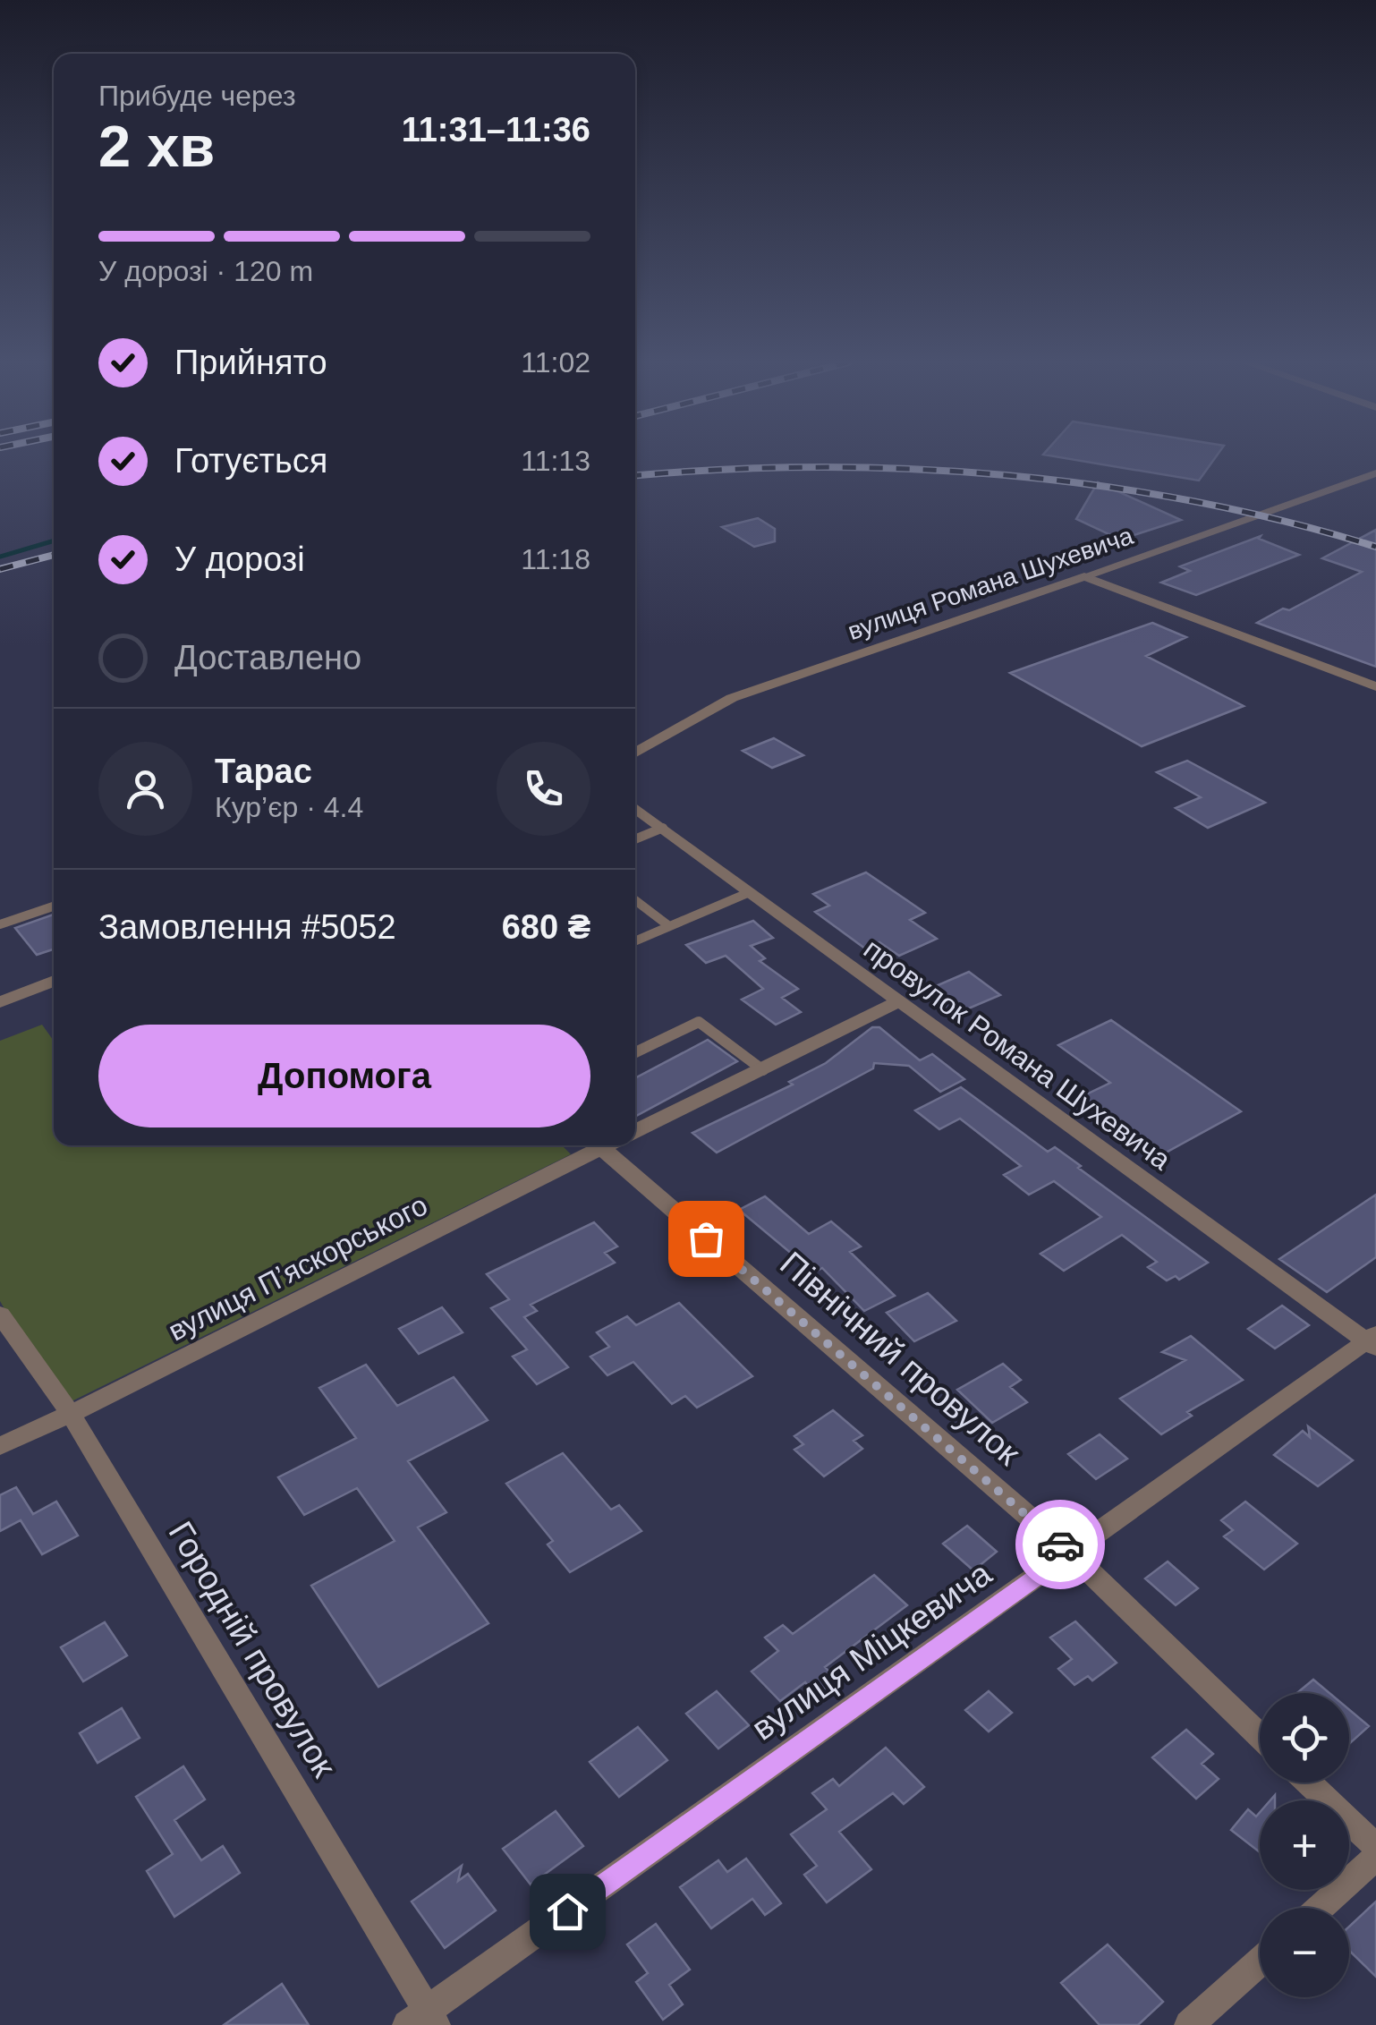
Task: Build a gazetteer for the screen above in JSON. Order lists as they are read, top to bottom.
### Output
{
  "streets": {
    "street": [
      "вулиця Романа Шухевича",
      "провулок Романа Шухевича",
      "вулиця Пʼяскорського",
      "Північний провулок",
      "Городній провулок",
      "вулиця Міцкевича"
    ]
  },
  "crossings": [
    ["провулок Романа Шухевича", "вулиця Міцкевича"],
    ["вулиця Пʼяскорського", "Городній провулок"],
    ["Північний провулок", "вулиця Міцкевича"],
    ["Городній провулок", "вулиця Міцкевича"]
  ],
  "page": {
    "heading": ["2 хв", "Прибуде через", "11:31–11:36"],
    "panel": [
      "Тарас",
      "Кур’єр · 4.4",
      "Замовлення #5052",
      "680 ₴"
    ],
    "bar": "У дорозі · 120 m",
    "list": [
      ["Прийнято", "11:02"],
      ["Готується", "11:13"],
      ["У дорозі", "11:18"],
      "Доставлено"
    ],
    "buttons": "Допомога",
    "map_buttons": ["+", "−"]
  }
}
